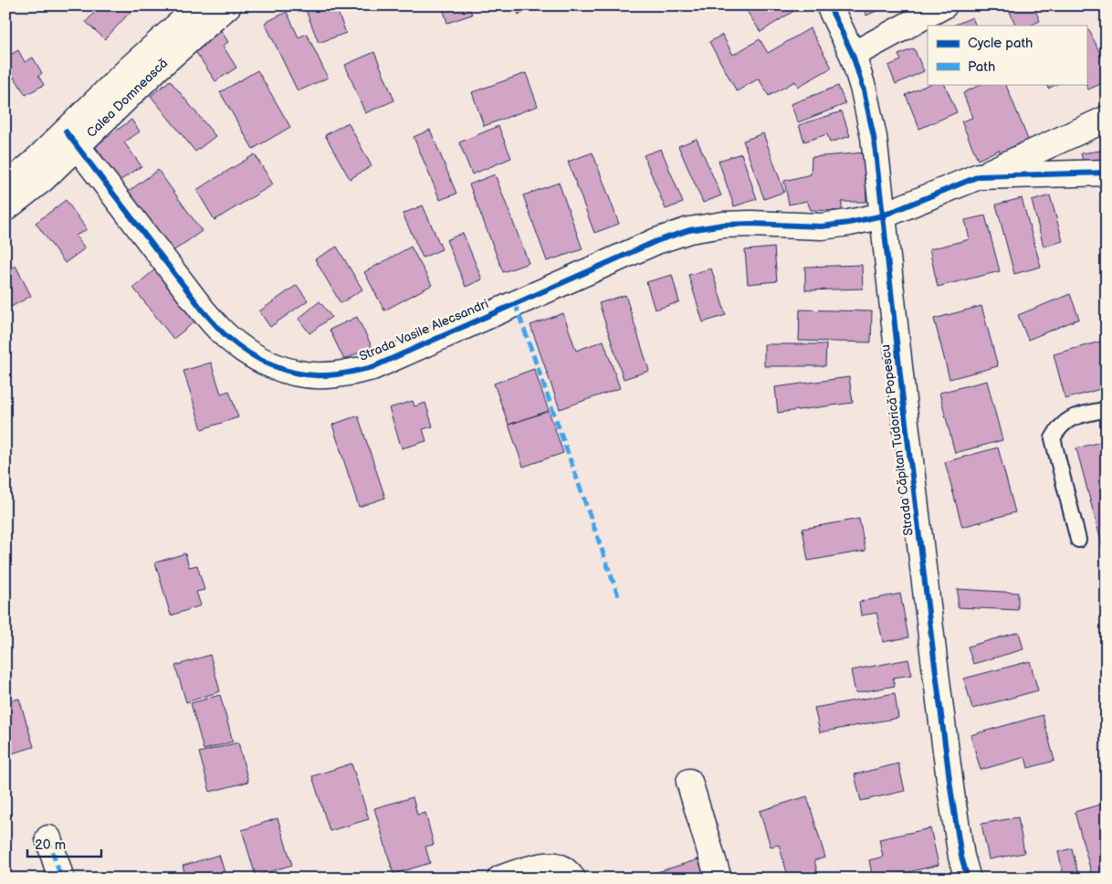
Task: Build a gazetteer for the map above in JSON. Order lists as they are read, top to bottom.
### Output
{
  "streets": {
    "street": ["Calea Domnească", "Strada Vasile Alecsandri", "Strada Căpitan Tudorică Popescu"]
  },
  "crossings": [
    ["Calea Domnească", "Strada Vasile Alecsandri"],
    ["Strada Vasile Alecsandri", "Strada Căpitan Tudorică Popescu"]
  ],
  "legend": ["Cycle path", "Path"],
  "scale_bar": "20 m"
}
